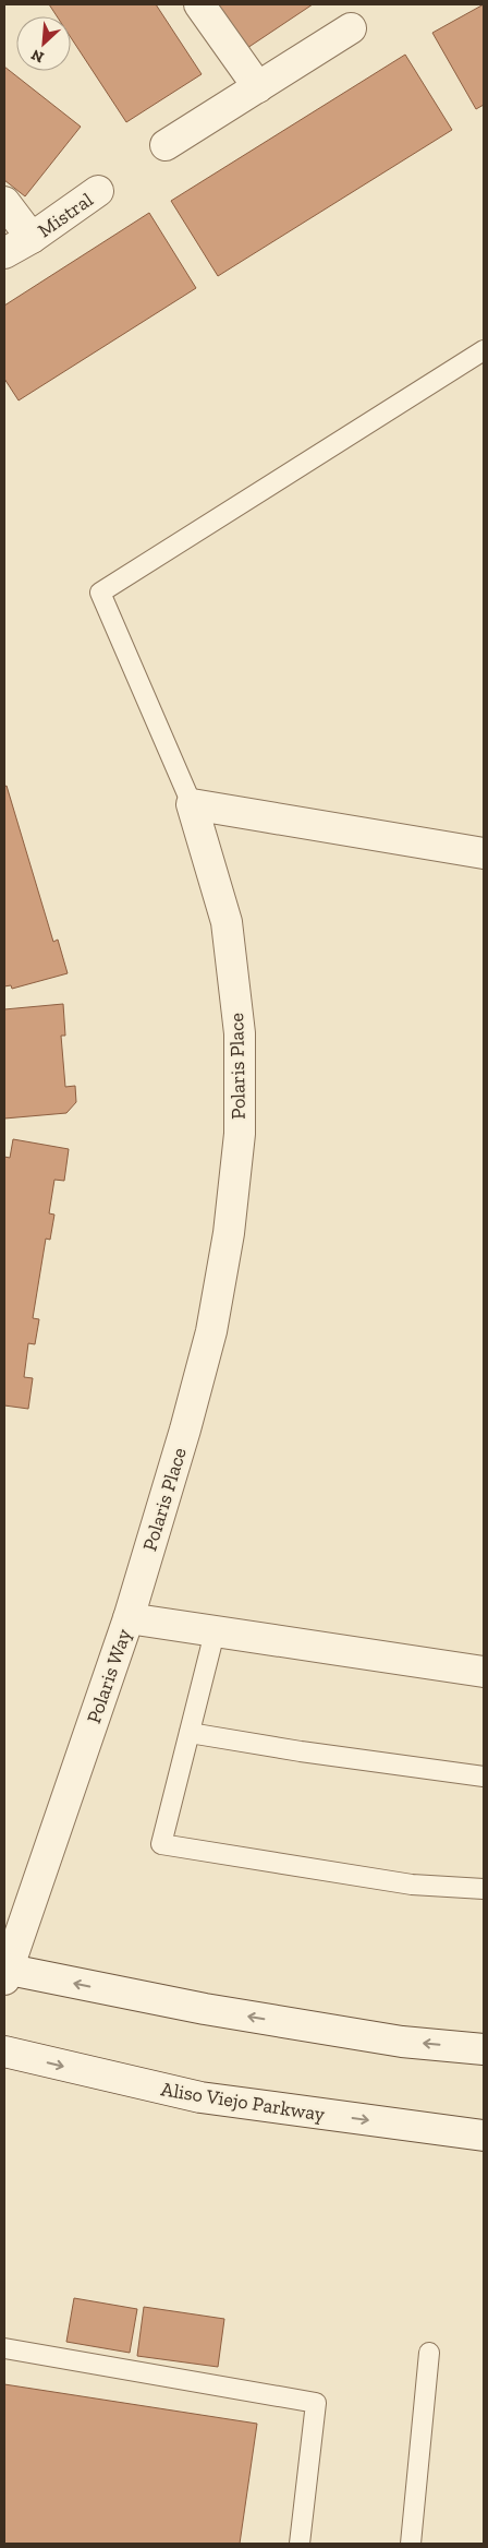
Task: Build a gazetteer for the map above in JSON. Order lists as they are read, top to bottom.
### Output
{
  "streets": {
    "street": [
      "Mistral",
      "Polaris Place",
      "Polaris Way",
      "Aliso Viejo Parkway"
    ]
  },
  "crossings": [
    ["Polaris Place", "Polaris Way"]
  ],
  "north": "bottom left"
}
